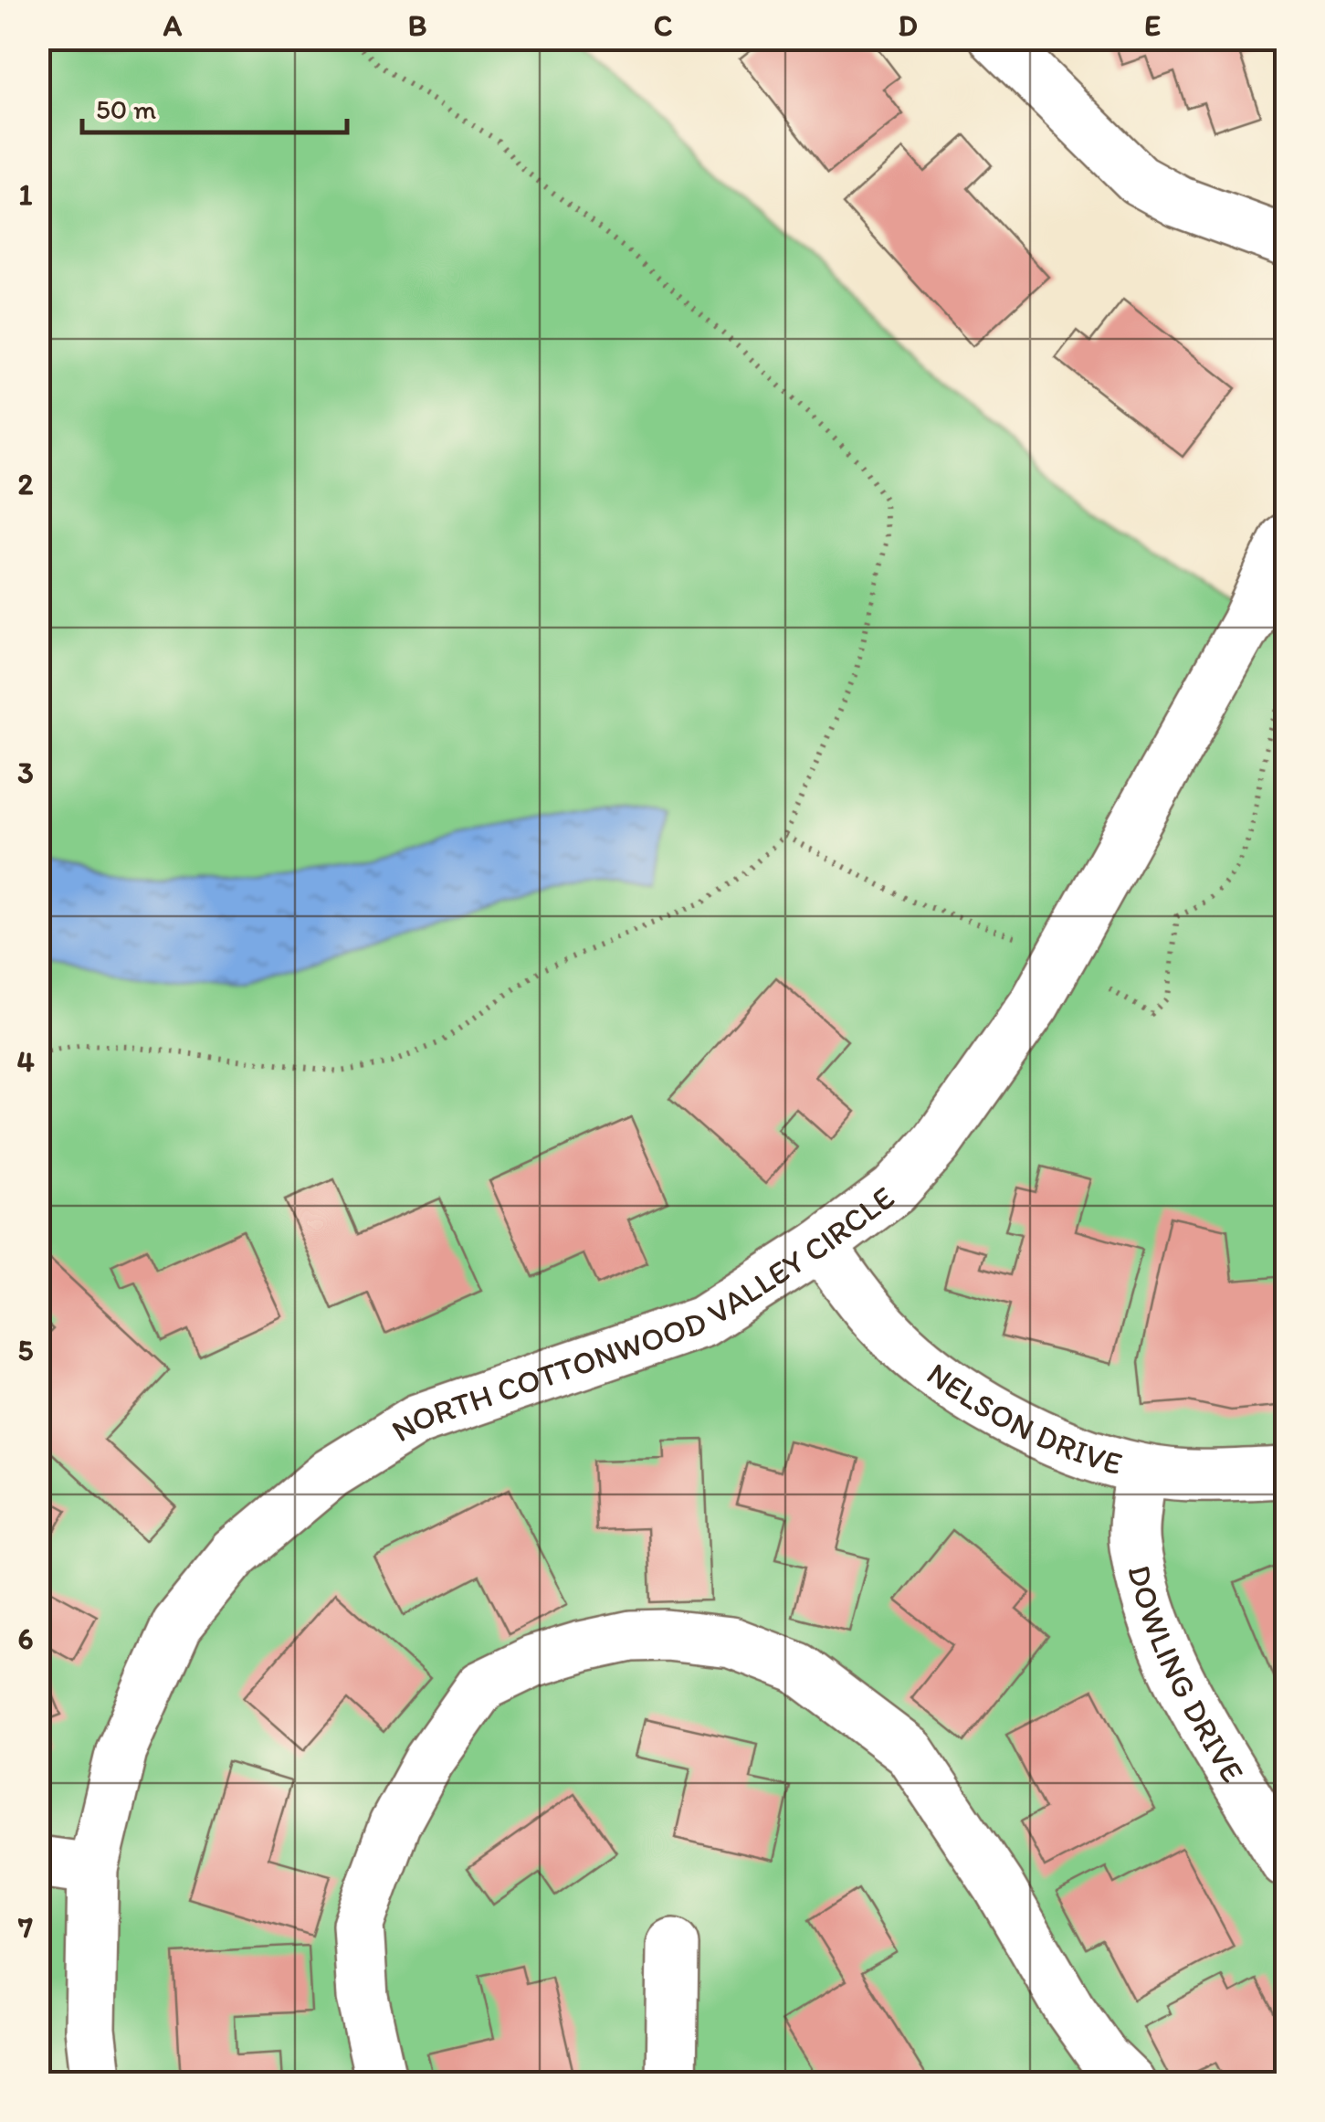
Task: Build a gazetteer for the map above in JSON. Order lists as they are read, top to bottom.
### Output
{
  "streets": {
    "street": ["NORTH COTTONWOOD VALLEY CIRCLE", "NELSON DRIVE", "DOWLING DRIVE"]
  },
  "crossings": [
    ["NORTH COTTONWOOD VALLEY CIRCLE", "NELSON DRIVE"],
    ["NELSON DRIVE", "DOWLING DRIVE"]
  ],
  "scale_bar": "50 m",
  "grid": {
    "columns": [
      "A",
      "B",
      "C",
      "D",
      "E"
    ],
    "rows": [
      "1",
      "2",
      "3",
      "4",
      "5",
      "6",
      "7"
    ]
  }
}
